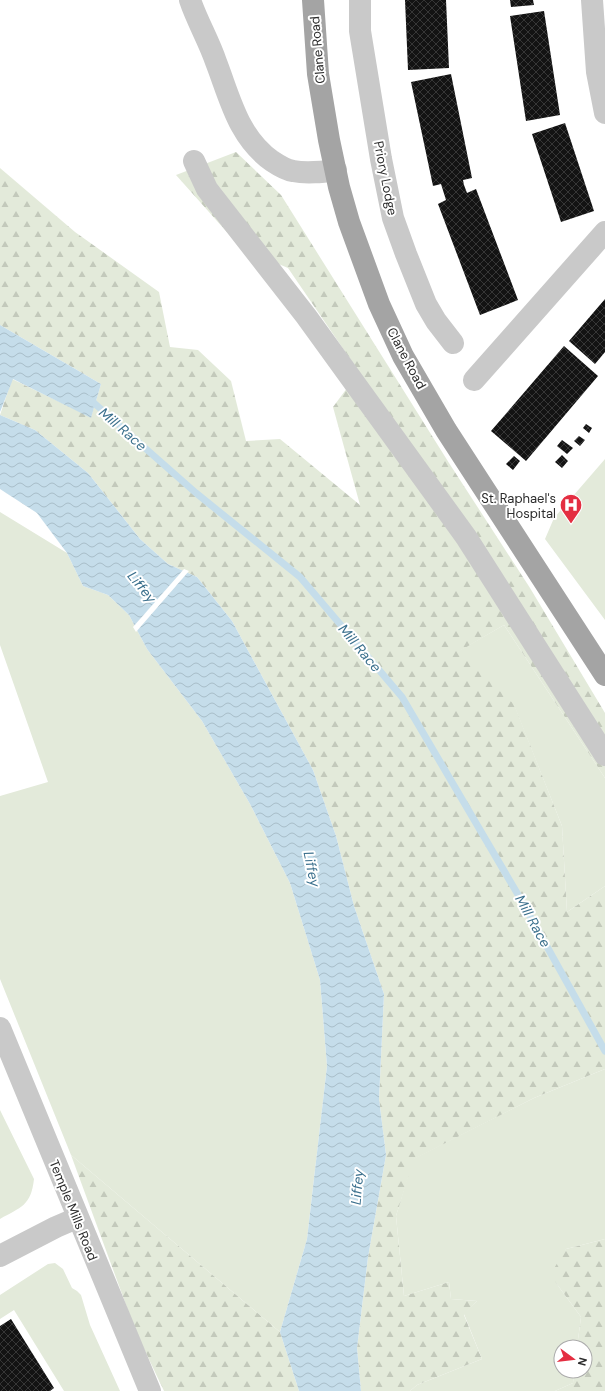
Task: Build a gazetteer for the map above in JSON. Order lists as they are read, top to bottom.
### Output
{
  "streets": {
    "main road": ["Clane Road"],
    "street": ["Priory Lodge", "Temple Mills Road"]
  },
  "water": ["Mill Race", "Liffey"],
  "places": {
    "hospital": ["St. Raphael's Hospital"]
  },
  "north": "right"
}
